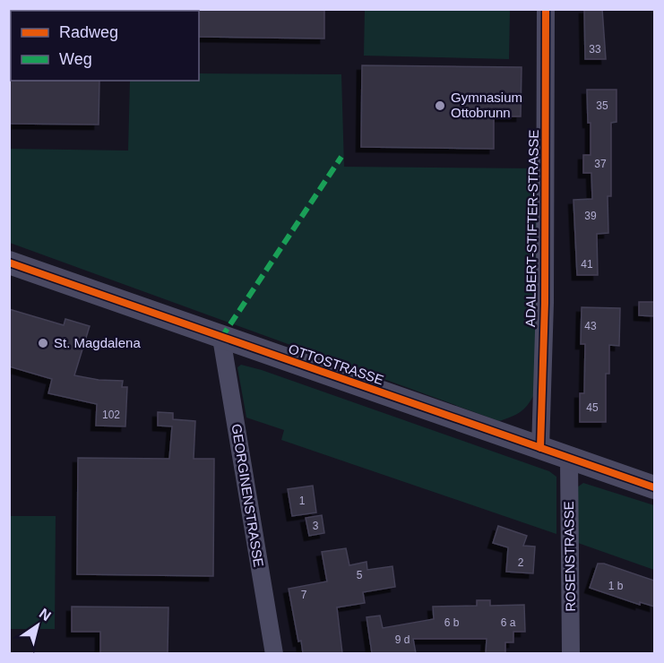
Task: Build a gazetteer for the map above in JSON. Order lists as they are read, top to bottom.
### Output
{
  "streets": {
    "street": [
      "ADALBERT-STIFTER-STRASSE",
      "OTTOSTRASSE",
      "GEORGINENSTRASSE",
      "ROSENSTRASSE"
    ]
  },
  "crossings": [
    ["ADALBERT-STIFTER-STRASSE", "OTTOSTRASSE"],
    ["OTTOSTRASSE", "GEORGINENSTRASSE"],
    ["OTTOSTRASSE", "ROSENSTRASSE"]
  ],
  "places": ["Gymnasium Ottobrunn", "St. Magdalena"],
  "house_numbers": [
    "33",
    "35",
    "37",
    "39",
    "41",
    "43",
    "45",
    "102",
    "1",
    "3",
    "2",
    "5",
    "1 b",
    "7",
    "6 b",
    "6 a",
    "9 d"
  ],
  "legend": ["Radweg", "Weg"],
  "north": "top right"
}
